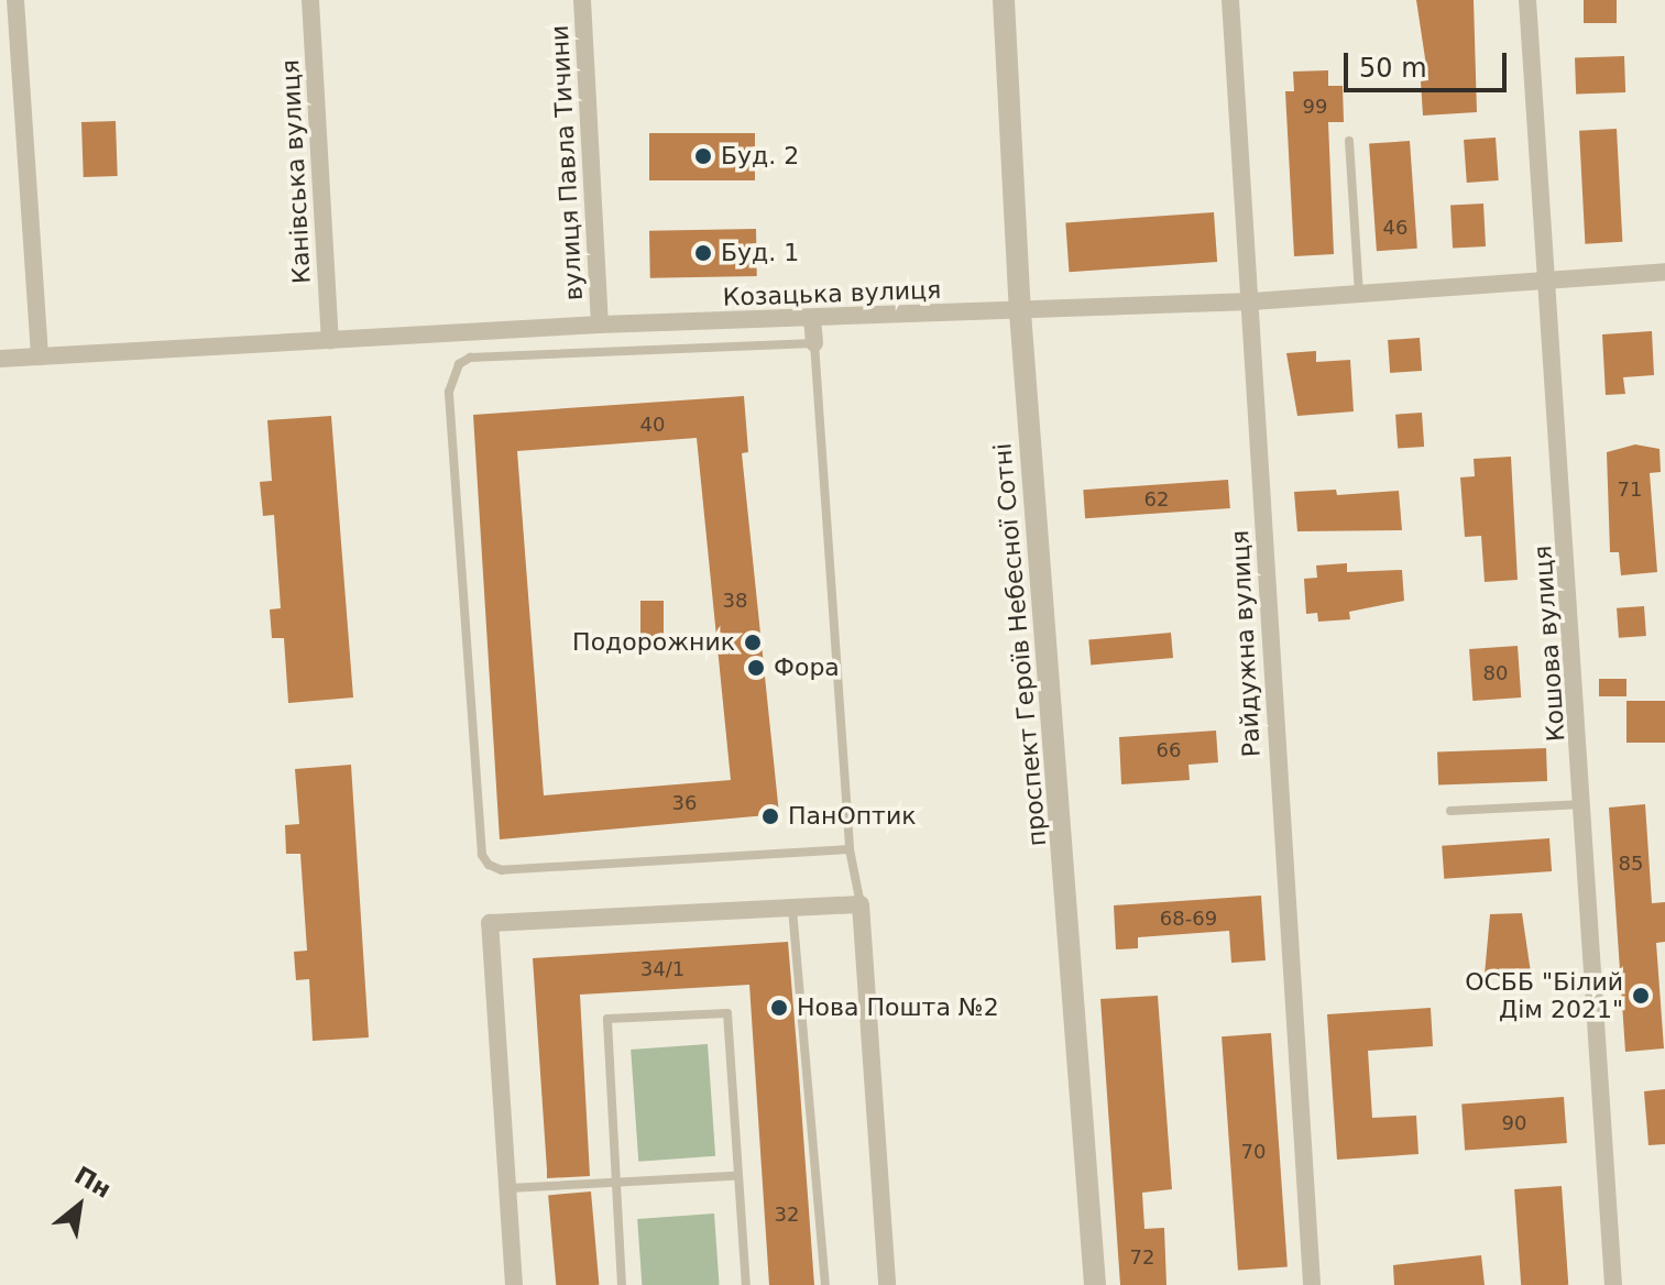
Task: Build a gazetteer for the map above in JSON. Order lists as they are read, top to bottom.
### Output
{
  "streets": {
    "street": [
      "вулиця Павла Тичини",
      "Канівська вулиця",
      "Козацька вулиця",
      "Райдужна вулиця",
      "Кошова вулиця",
      "проспект Героїв Небесної Сотні"
    ]
  },
  "crossings": [
    ["вулиця Павла Тичини", "Козацька вулиця"],
    ["Канівська вулиця", "Козацька вулиця"],
    ["Козацька вулиця", "Райдужна вулиця"],
    ["Козацька вулиця", "Кошова вулиця"],
    ["Козацька вулиця", "проспект Героїв Небесної Сотні"]
  ],
  "places": [
    "Буд. 2",
    "Буд. 1",
    "Подорожник",
    "Фора",
    "ПанОптик",
    "ОСББ \"Білий Дім 2021\"",
    "Нова Пошта №2"
  ],
  "house_numbers": [
    "99",
    "46",
    "40",
    "71",
    "62",
    "38",
    "80",
    "66",
    "36",
    "85",
    "68-69",
    "34/1",
    "90",
    "70",
    "32",
    "72"
  ],
  "scale_bar": "50 m",
  "north": "top right"
}
